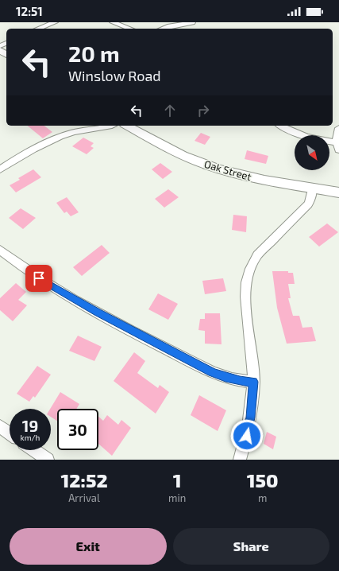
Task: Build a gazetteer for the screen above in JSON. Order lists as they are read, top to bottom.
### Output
{
  "streets": {
    "street": ["Oak Street"]
  },
  "north": "bottom right",
  "page": {
    "status": "12:51",
    "turn": ["20 m", "Winslow Road"],
    "speed": "19 km/h",
    "limit": "30",
    "eta": [
      "12:52",
      "Arrival",
      "1",
      "min",
      "150",
      "m"
    ],
    "buttons": ["Exit", "Share"]
  }
}
